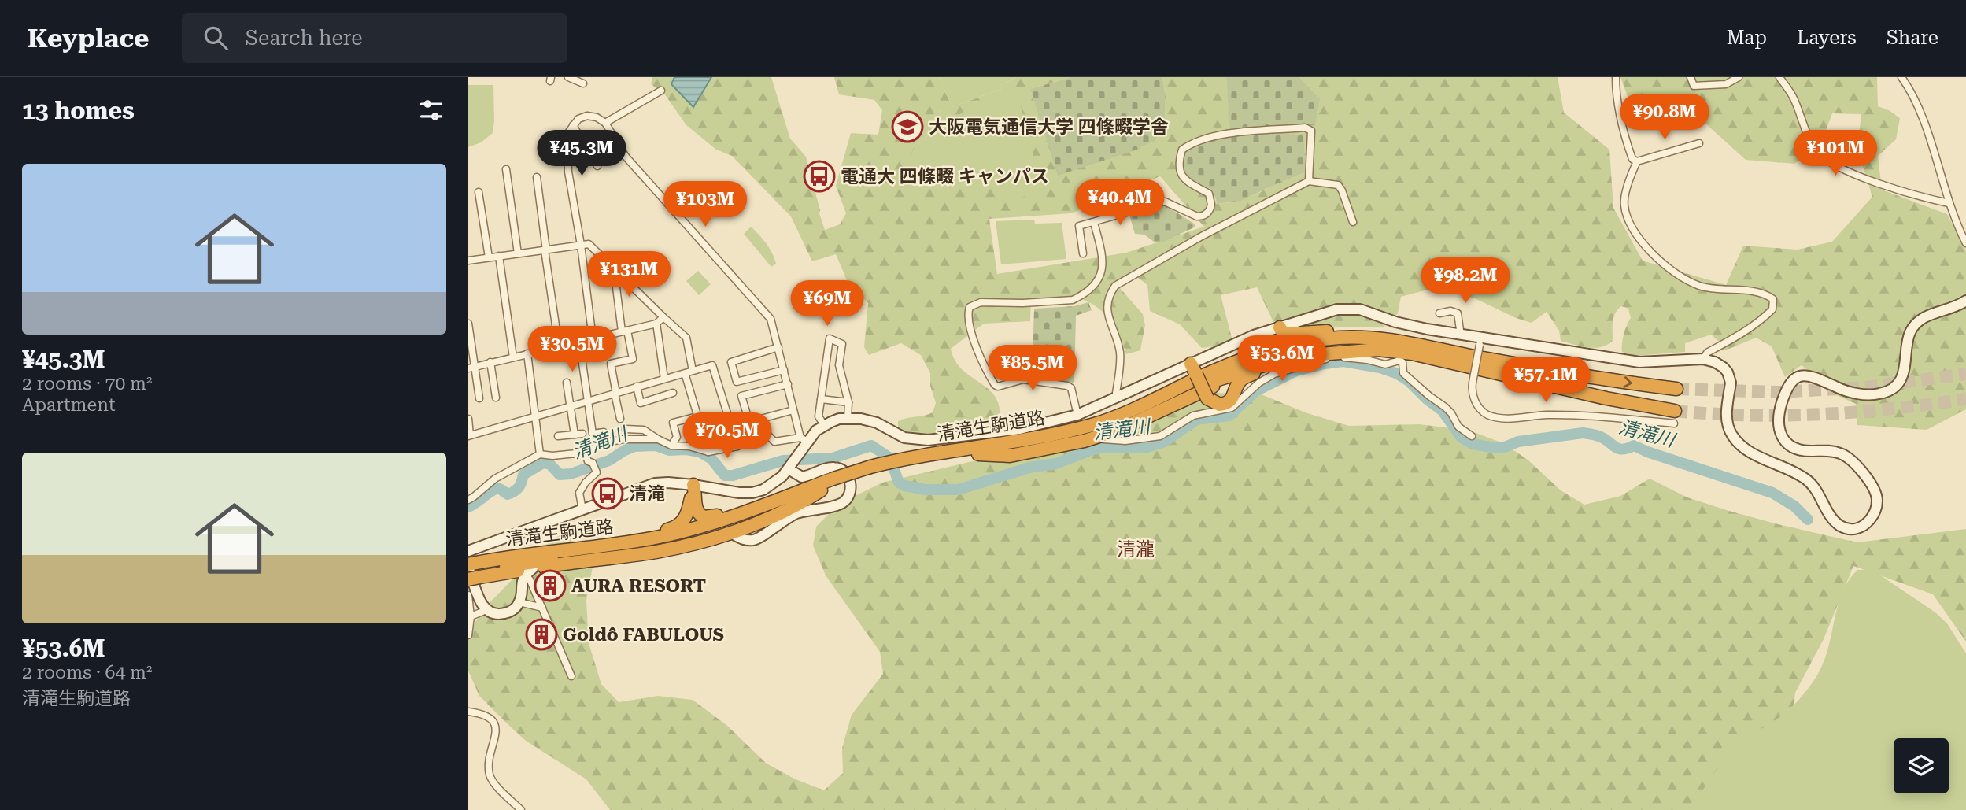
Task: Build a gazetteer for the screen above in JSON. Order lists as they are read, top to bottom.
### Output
{
  "streets": {
    "highway": ["清滝生駒道路"]
  },
  "districts": ["清瀧"],
  "water": ["清滝川"],
  "places": {
    "school or university": ["大阪電気通信大学 四條畷学舎"],
    "bus stop": ["電通大 四條畷 キャンパス", "清滝"],
    "building": ["AURA RESORT", "Goldô FABULOUS"]
  },
  "page": {
    "header": "Keyplace",
    "search": "Search here",
    "nav": ["Map", "Layers", "Share"],
    "heading": "13 homes",
    "price": [
      "¥90.8M",
      "¥45.3M",
      "¥101M",
      "¥40.4M",
      "¥103M",
      "¥131M",
      "¥98.2M",
      "¥69M",
      "¥30.5M",
      "¥53.6M",
      "¥85.5M",
      "¥57.1M",
      "¥70.5M"
    ],
    "list": [
      {
        "name": "¥45.3M",
        "note": "2 rooms · 70 m² · Apartment"
      },
      {
        "name": "¥53.6M",
        "note": "2 rooms · 64 m² · 清滝生駒道路"
      }
    ]
  }
}
